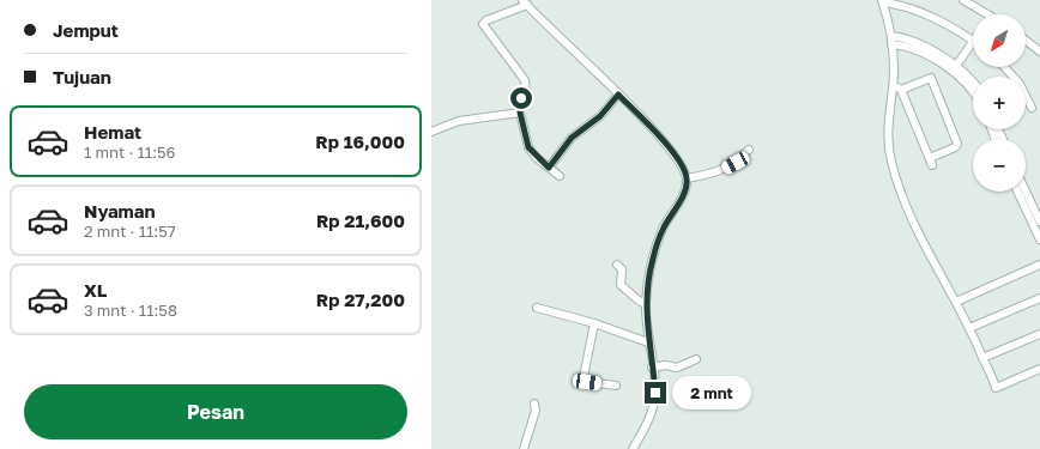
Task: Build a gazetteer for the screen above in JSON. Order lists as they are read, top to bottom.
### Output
{
  "north": "bottom left",
  "page": {
    "banner": ["Jemput", "Tujuan"],
    "map_buttons": ["+", "−"],
    "list": [
      {
        "name": "Hemat",
        "note": "1 mnt · 11:56",
        "value": "Rp 16,000"
      },
      {
        "name": "Nyaman",
        "note": "2 mnt · 11:57",
        "value": "Rp 21,600"
      },
      {
        "name": "XL",
        "note": "3 mnt · 11:58",
        "value": "Rp 27,200"
      }
    ],
    "buttons": "Pesan",
    "bubble": "2 mnt"
  }
}
